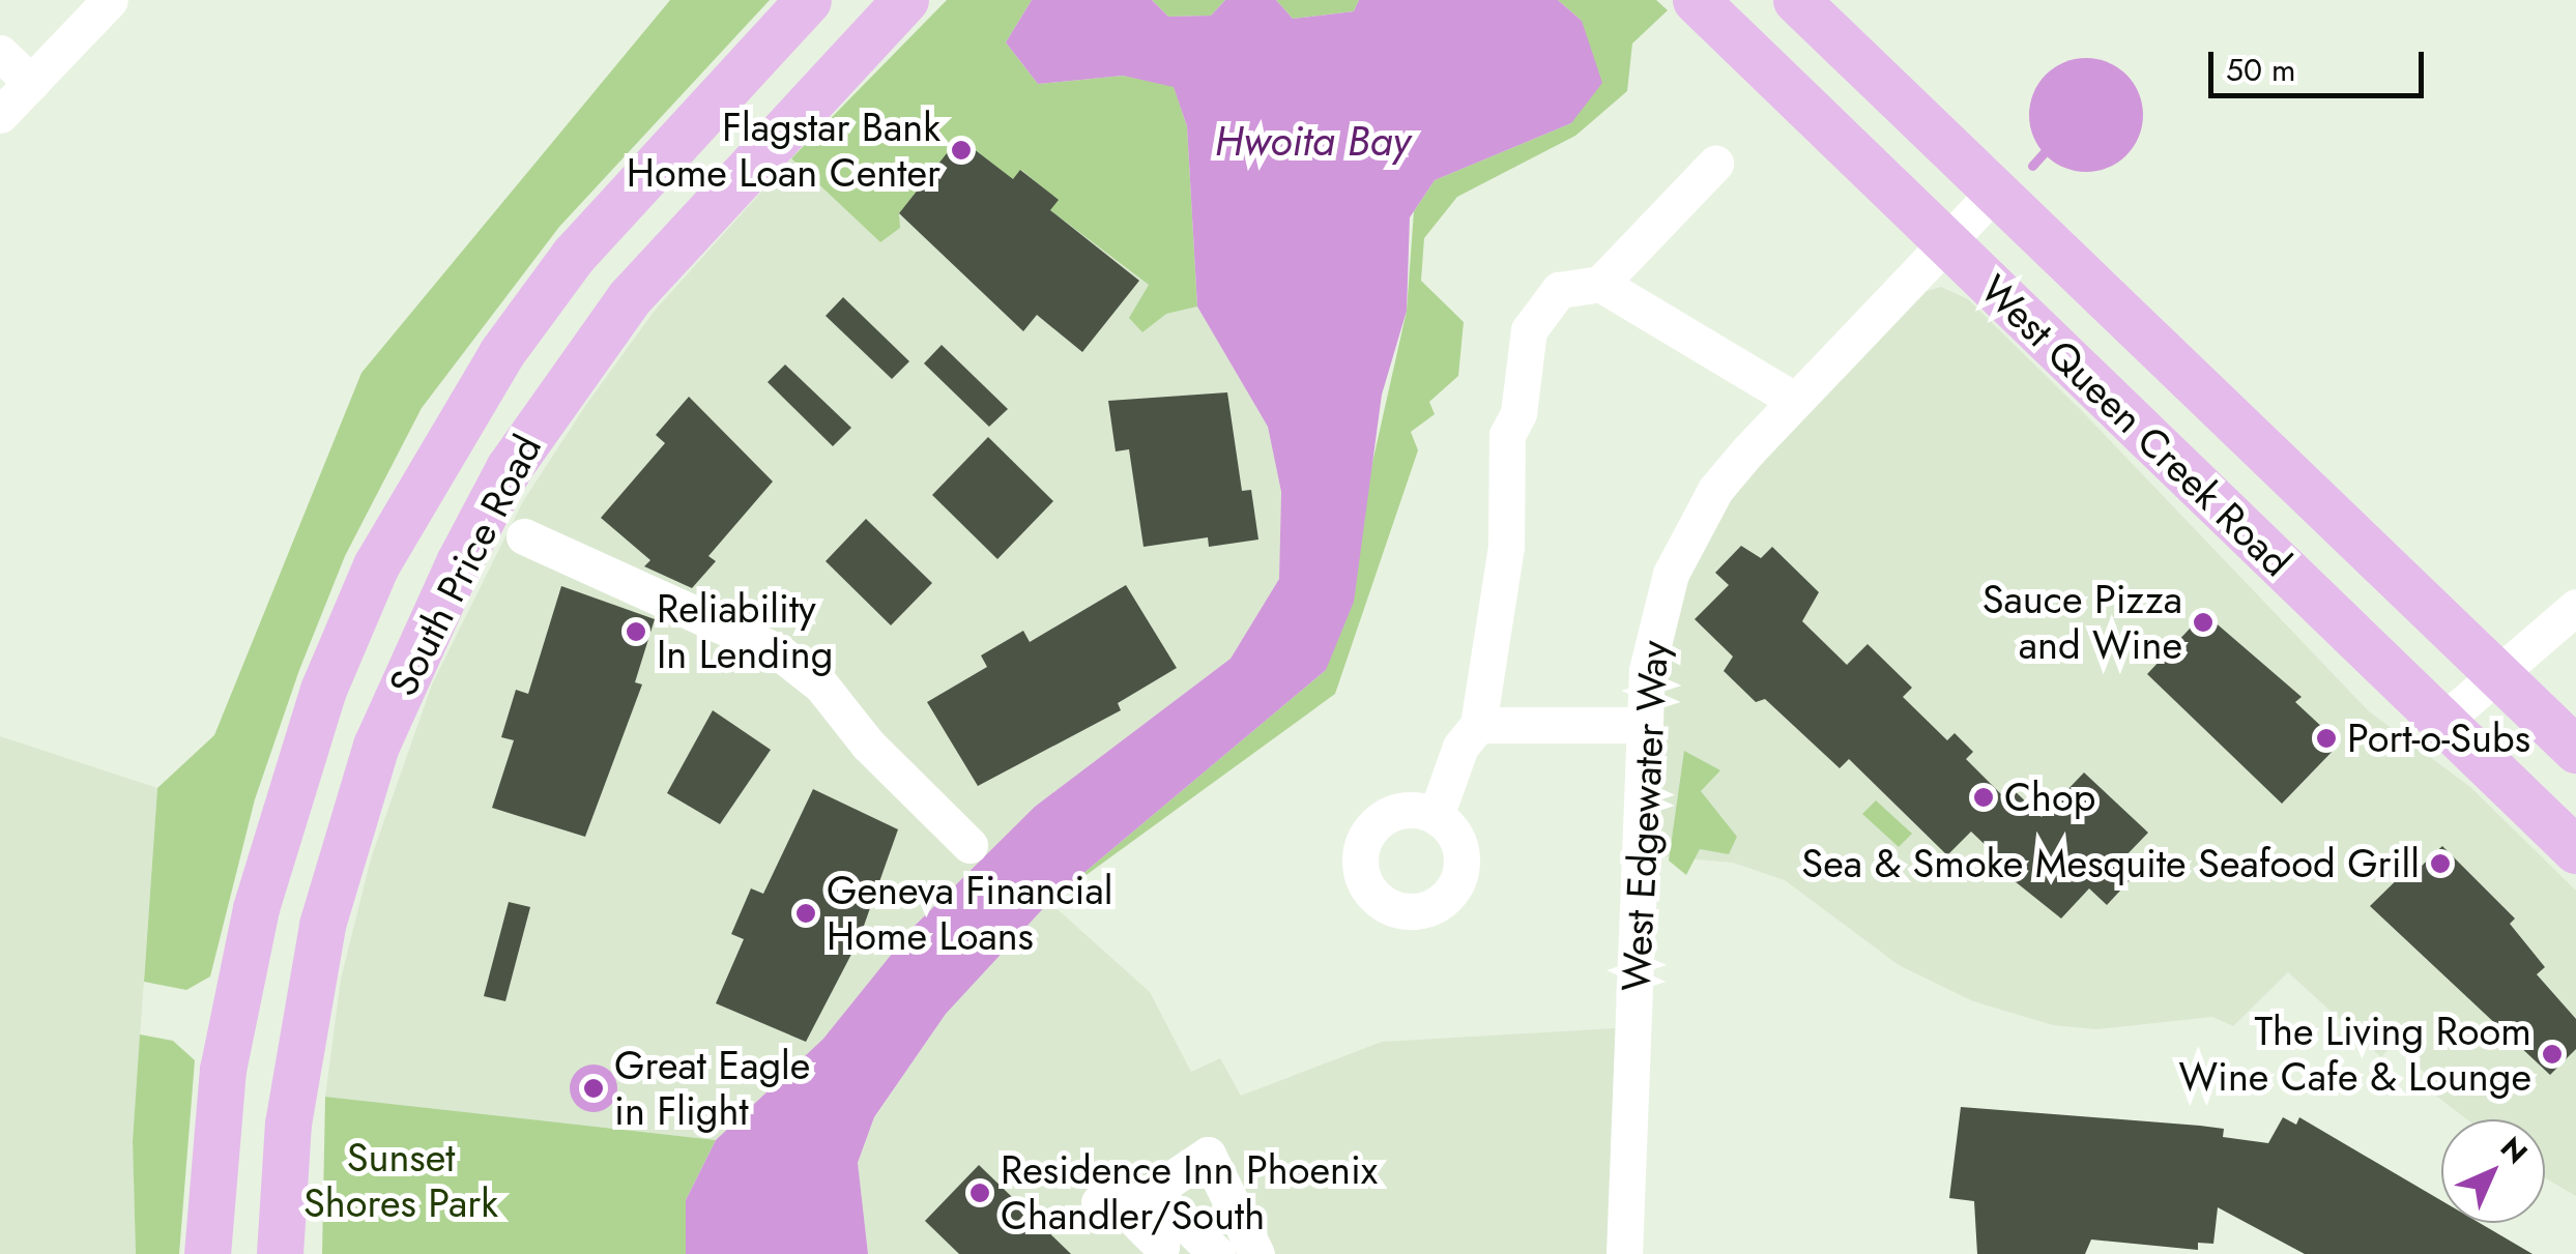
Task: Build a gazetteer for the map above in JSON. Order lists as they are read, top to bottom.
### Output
{
  "streets": {
    "main road": ["West Queen Creek Road", "South Price Road"],
    "street": ["West Edgewater Way"]
  },
  "crossings": [
    ["West Queen Creek Road", "West Edgewater Way"]
  ],
  "water": ["Hwoita Bay"],
  "parks": ["Sunset Shores Park"],
  "places": [
    "Flagstar Bank Home Loan Center",
    "Sauce Pizza and Wine",
    "Reliability In Lending",
    "Port-o-Subs",
    "Chop",
    "Sea & Smoke Mesquite Seafood Grill",
    "Geneva Financial Home Loans",
    "The Living Room Wine Cafe & Lounge",
    "Great Eagle in Flight",
    "Residence Inn Phoenix Chandler/South"
  ],
  "scale_bar": "50 m",
  "north": "top right"
}
